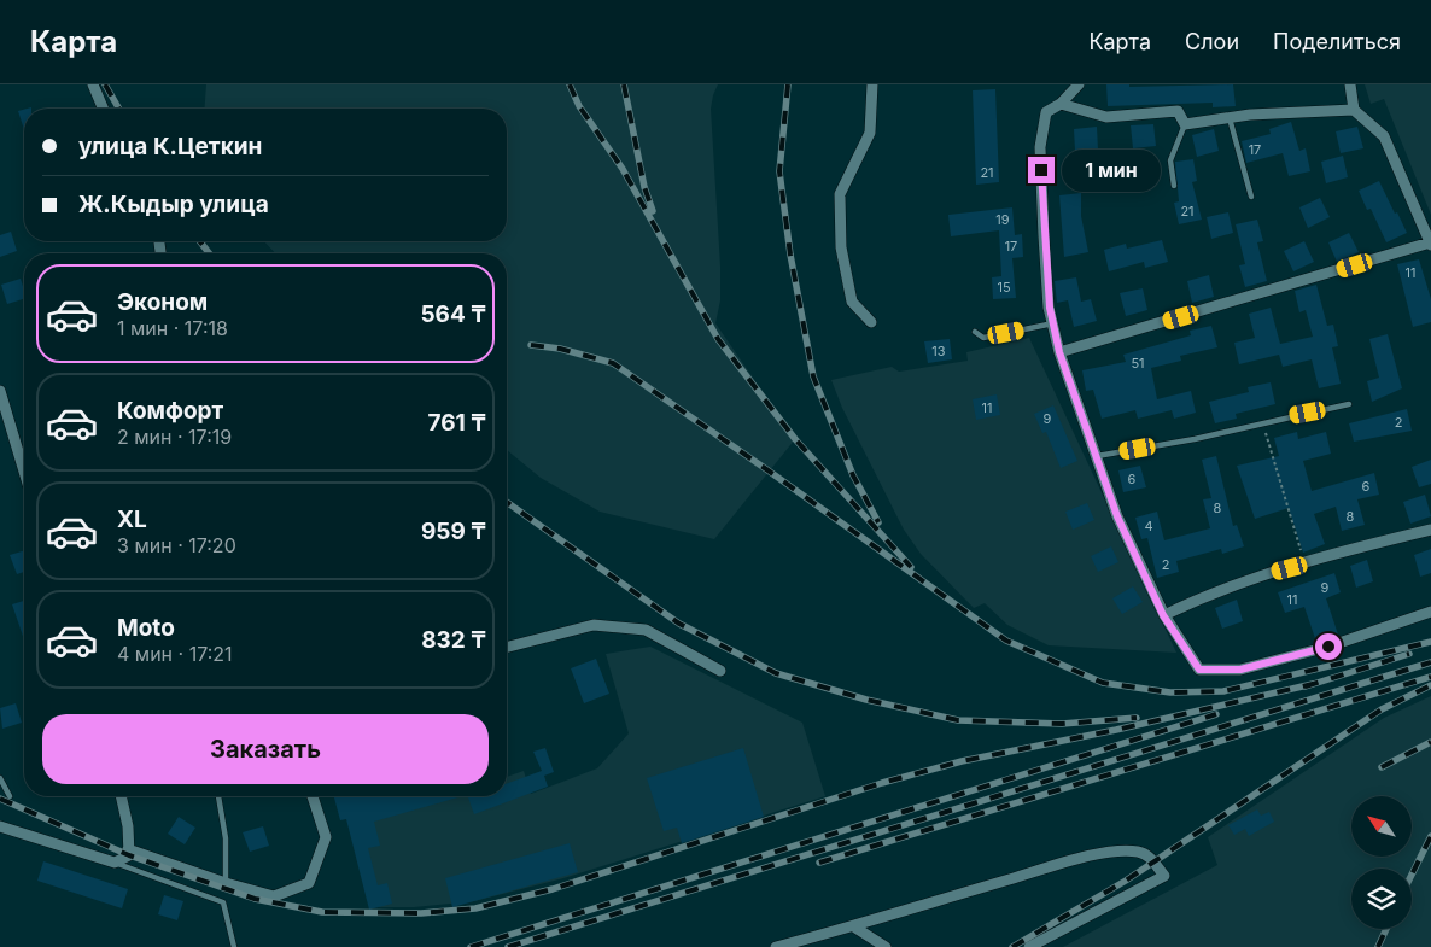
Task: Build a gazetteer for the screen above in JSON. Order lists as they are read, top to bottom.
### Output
{
  "house_numbers": [
    "17",
    "21",
    "21",
    "19",
    "17",
    "11",
    "15",
    "13",
    "51",
    "11",
    "9",
    "2",
    "6",
    "6",
    "8",
    "8",
    "4",
    "2",
    "9",
    "11"
  ],
  "north": "top left",
  "page": {
    "header": "Карта",
    "nav": ["Карта", "Слои", "Поделиться"],
    "banner": ["улица К.Цеткин", "Ж.Кыдыр улица"],
    "bubble": "1 мин",
    "list": [
      {
        "name": "Эконом",
        "note": "1 мин · 17:18",
        "value": "564 ₸"
      },
      {
        "name": "Комфорт",
        "note": "2 мин · 17:19",
        "value": "761 ₸"
      },
      {
        "name": "XL",
        "note": "3 мин · 17:20",
        "value": "959 ₸"
      },
      {
        "name": "Moto",
        "note": "4 мин · 17:21",
        "value": "832 ₸"
      }
    ],
    "buttons": "Заказать"
  }
}
